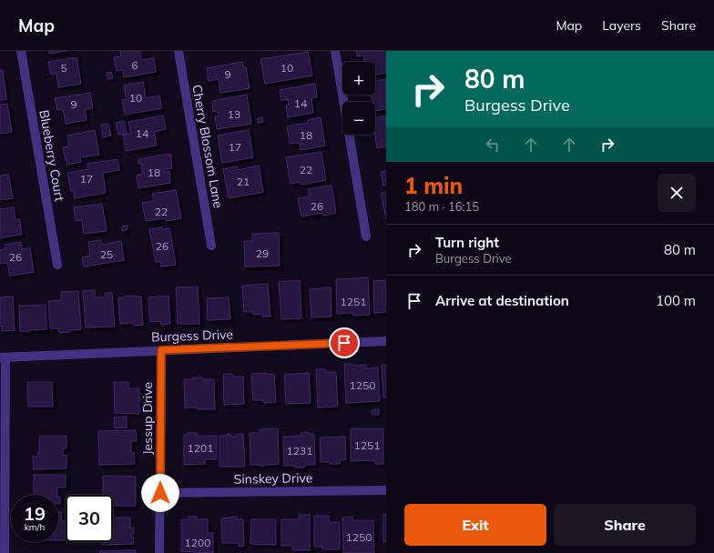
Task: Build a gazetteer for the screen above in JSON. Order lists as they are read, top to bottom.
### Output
{
  "streets": {
    "street": [
      "Cherry Blossom Lane",
      "Blueberry Court",
      "Burgess Drive",
      "Jessup Drive",
      "Sinskey Drive"
    ]
  },
  "crossings": [
    ["Burgess Drive", "Jessup Drive"],
    ["Jessup Drive", "Sinskey Drive"]
  ],
  "house_numbers": [
    "6",
    "5",
    "10",
    "9",
    "10",
    "14",
    "9",
    "13",
    "14",
    "18",
    "17",
    "22",
    "18",
    "17",
    "21",
    "26",
    "22",
    "26",
    "29",
    "25",
    "26",
    "1251",
    "1250",
    "1251",
    "1201",
    "1231",
    "1250",
    "1200"
  ],
  "page": {
    "header": "Map",
    "nav": ["Map", "Layers", "Share"],
    "turn": ["80 m", "Burgess Drive"],
    "map_buttons": ["+", "−"],
    "heading": ["1 min", "180 m · 16:15"],
    "list": [
      {
        "name": "Turn right",
        "note": "Burgess Drive",
        "value": "80 m"
      },
      {
        "name": "Arrive at destination",
        "value": "100 m"
      }
    ],
    "speed": "19 km/h",
    "limit": "30",
    "buttons": ["Exit", "Share"]
  }
}
